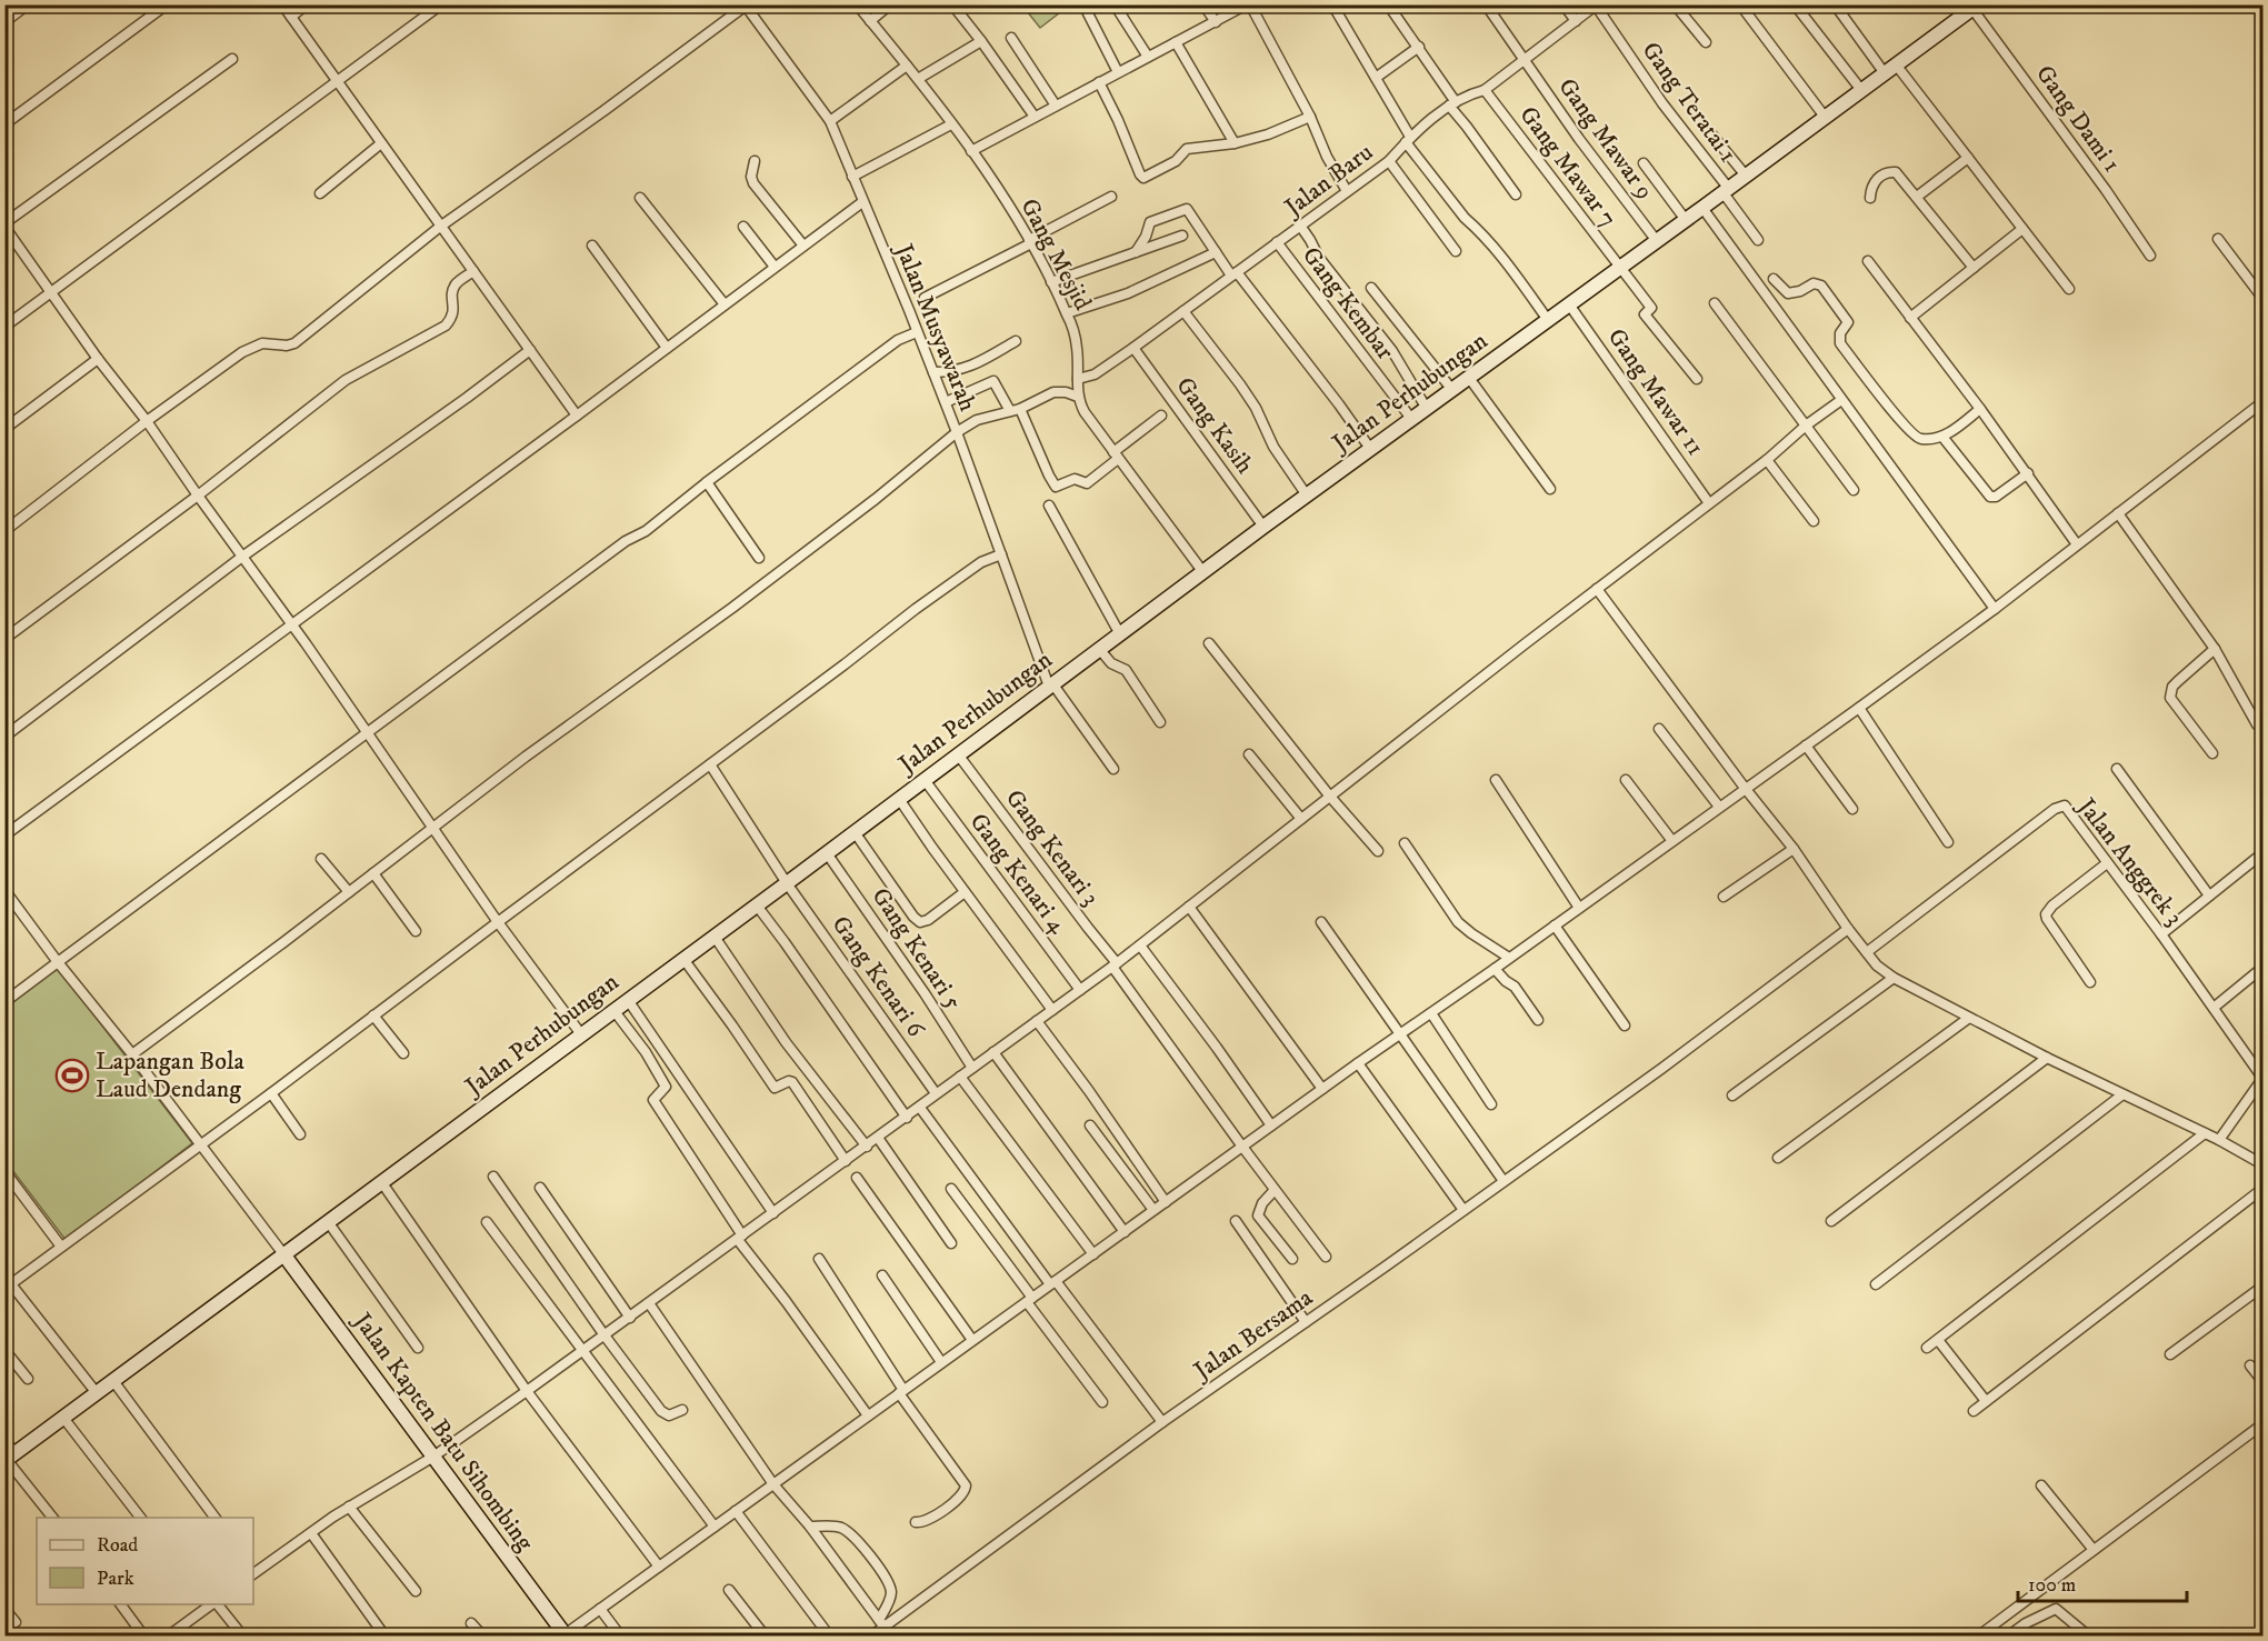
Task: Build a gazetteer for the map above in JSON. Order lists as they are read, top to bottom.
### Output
{
  "streets": {
    "main road": ["Jalan Perhubungan", "Jalan Kapten Batu Sihombing"],
    "street": [
      "Gang Teratai 1",
      "Gang Dami 1",
      "Gang Mawar 9",
      "Gang Mawar 7",
      "Jalan Baru",
      "Gang Mesjid",
      "Gang Kembar",
      "Jalan Musyawarah",
      "Gang Mawar 11",
      "Gang Kasih",
      "Gang Kenari 3",
      "Jalan Anggrek 3",
      "Gang Kenari 4",
      "Gang Kenari 5",
      "Gang Kenari 6",
      "Jalan Bersama"
    ]
  },
  "crossings": [
    ["Gang Teratai 1", "Jalan Baru"],
    ["Gang Teratai 1", "Jalan Perhubungan"],
    ["Gang Dami 1", "Jalan Perhubungan"],
    ["Gang Mawar 9", "Jalan Baru"],
    ["Gang Mawar 9", "Jalan Perhubungan"],
    ["Gang Mawar 7", "Jalan Baru"],
    ["Gang Mawar 7", "Jalan Perhubungan"],
    ["Jalan Baru", "Gang Mesjid"],
    ["Jalan Baru", "Gang Kembar"],
    ["Jalan Baru", "Gang Kasih"],
    ["Gang Mesjid", "Jalan Perhubungan"],
    ["Gang Kembar", "Jalan Perhubungan"],
    ["Jalan Musyawarah", "Jalan Perhubungan"],
    ["Jalan Perhubungan", "Gang Mawar 11"],
    ["Jalan Perhubungan", "Gang Kasih"],
    ["Jalan Perhubungan", "Gang Kenari 3"],
    ["Jalan Perhubungan", "Gang Kenari 4"],
    ["Jalan Perhubungan", "Gang Kenari 5"],
    ["Jalan Perhubungan", "Gang Kenari 6"],
    ["Jalan Perhubungan", "Jalan Kapten Batu Sihombing"]
  ],
  "places": {
    "sports": ["Lapangan Bola Laud Dendang"]
  },
  "legend": ["Road", "Park"],
  "scale_bar": "100 m"
}
